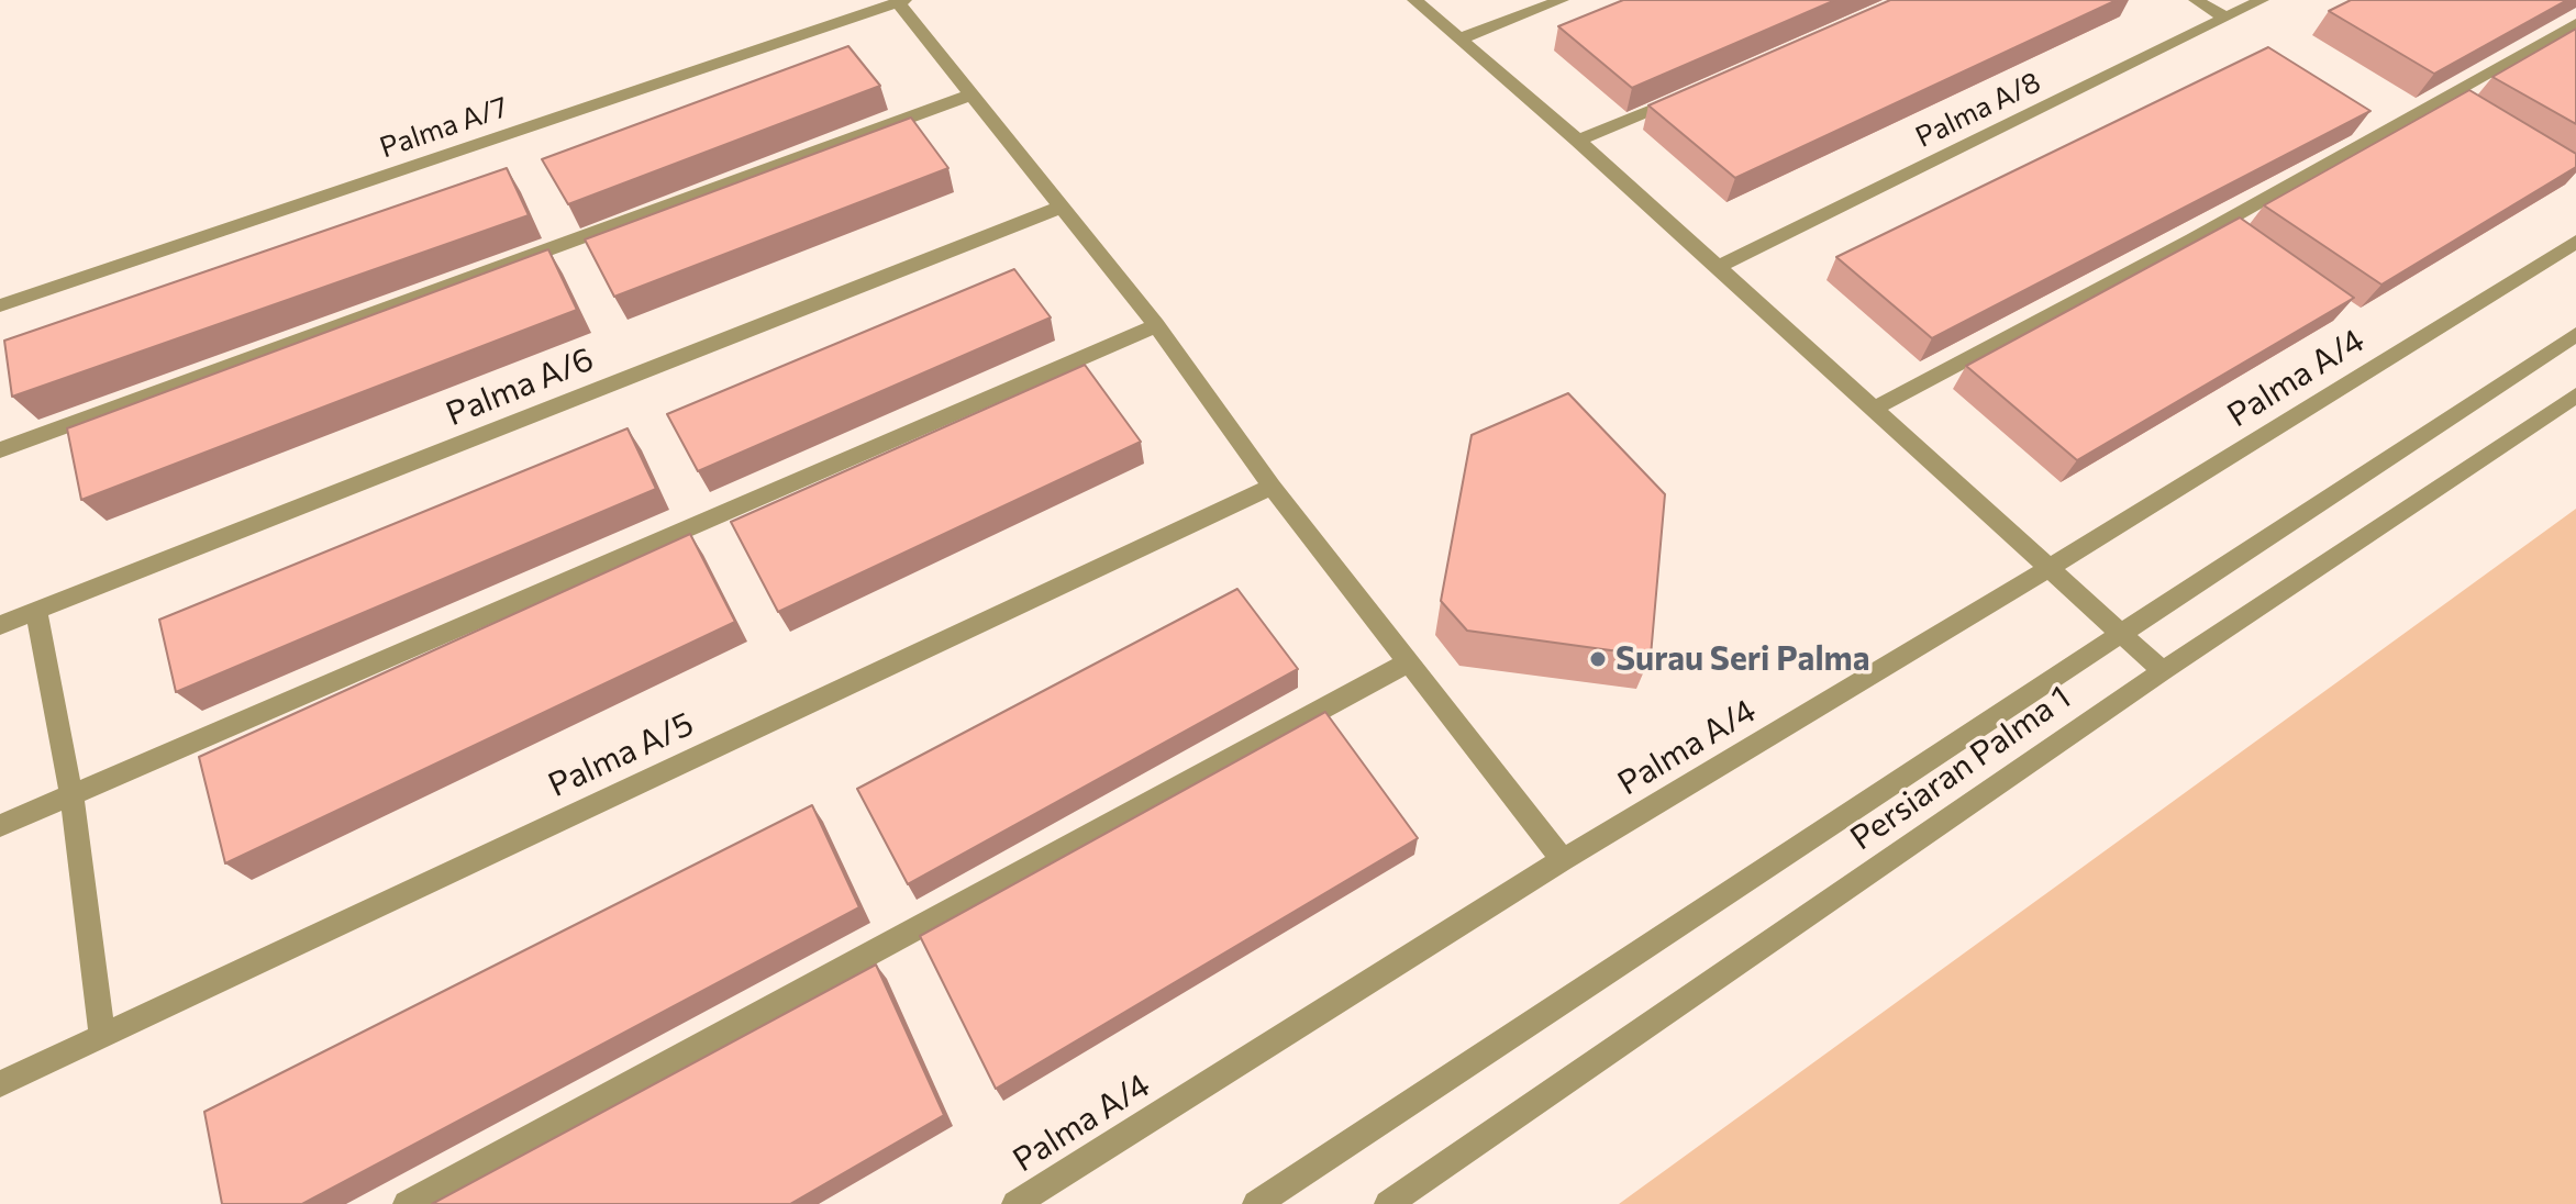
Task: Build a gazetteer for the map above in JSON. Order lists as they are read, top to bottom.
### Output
{
  "streets": {
    "street": [
      "Palma A/8",
      "Palma A/7",
      "Palma A/4",
      "Palma A/6",
      "Palma A/5",
      "Persiaran Palma 1"
    ]
  },
  "places": ["Surau Seri Palma"]
}
